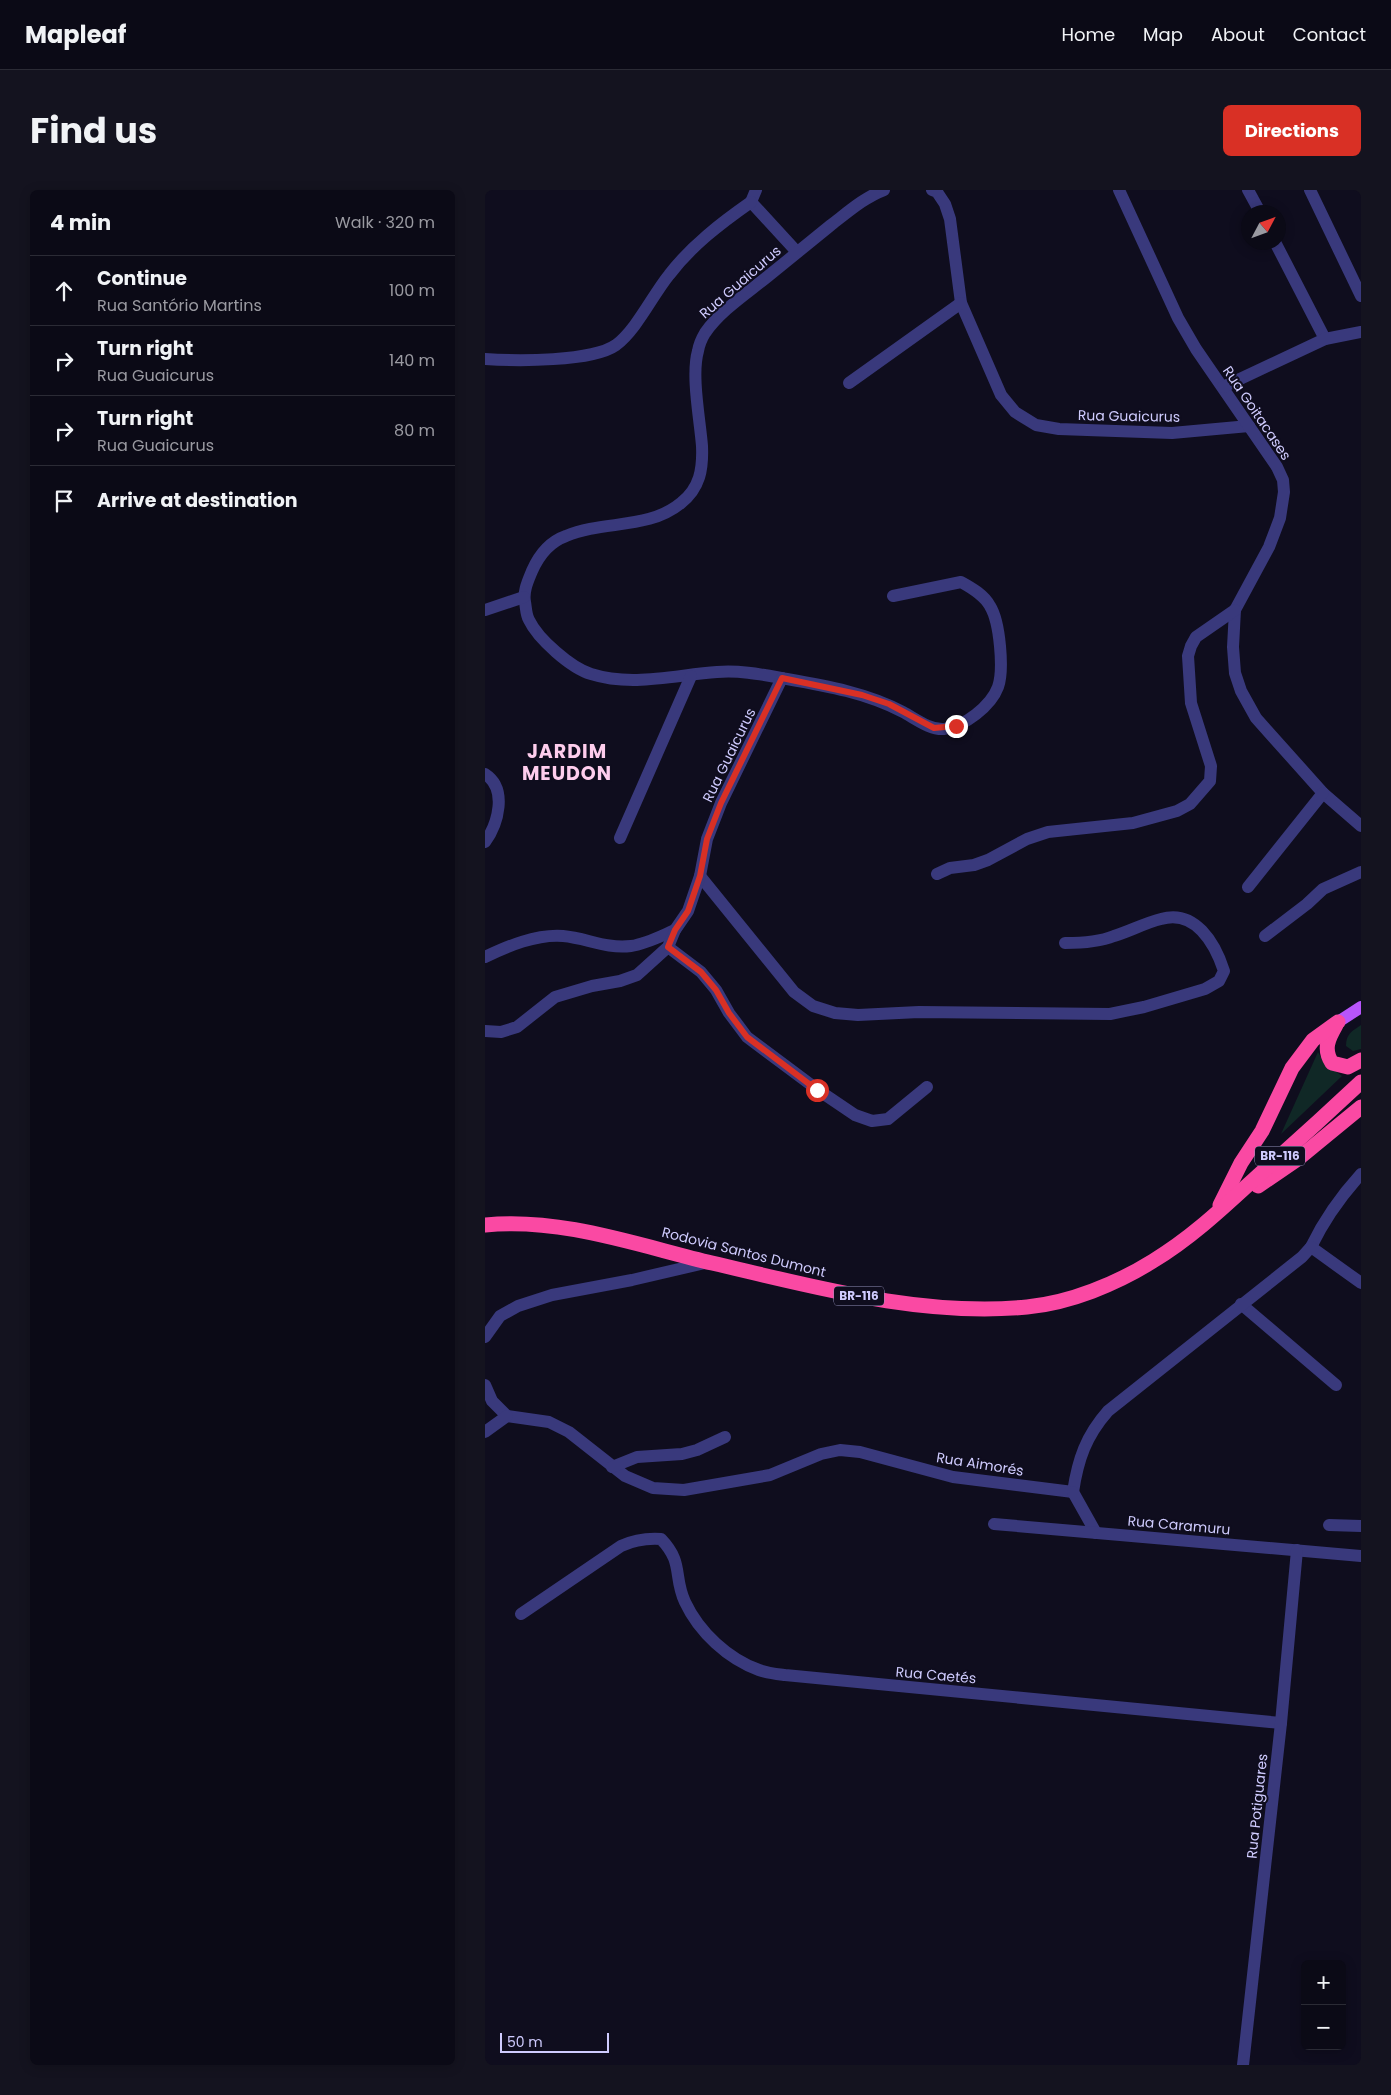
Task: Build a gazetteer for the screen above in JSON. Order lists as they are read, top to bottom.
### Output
{
  "streets": {
    "highway": ["BR-116", "Rodovia Santos Dumont"],
    "street": [
      "Rua Guaicurus",
      "Rua Goitacases",
      "Rua Aimorés",
      "Rua Caramuru",
      "Rua Caetés",
      "Rua Potiguares"
    ]
  },
  "crossings": [
    ["Rua Guaicurus", "Rua Goitacases"],
    ["Rua Caramuru", "Rua Potiguares"],
    ["Rua Caetés", "Rua Potiguares"]
  ],
  "districts": ["JARDIM MEUDON"],
  "scale_bar": "50 m",
  "north": "top right",
  "page": {
    "header": "Mapleaf",
    "nav": [
      "Home",
      "Map",
      "About",
      "Contact"
    ],
    "title": "Find us",
    "buttons": "Directions",
    "heading": ["4 min", "Walk · 320 m"],
    "list": [
      ["Continue", "Rua Santório Martins", "100 m"],
      ["Turn right", "Rua Guaicurus", "140 m"],
      ["Turn right", "Rua Guaicurus", "80 m"],
      "Arrive at destination"
    ],
    "map_buttons": ["+", "−"],
    "scale": "50 m"
  }
}
